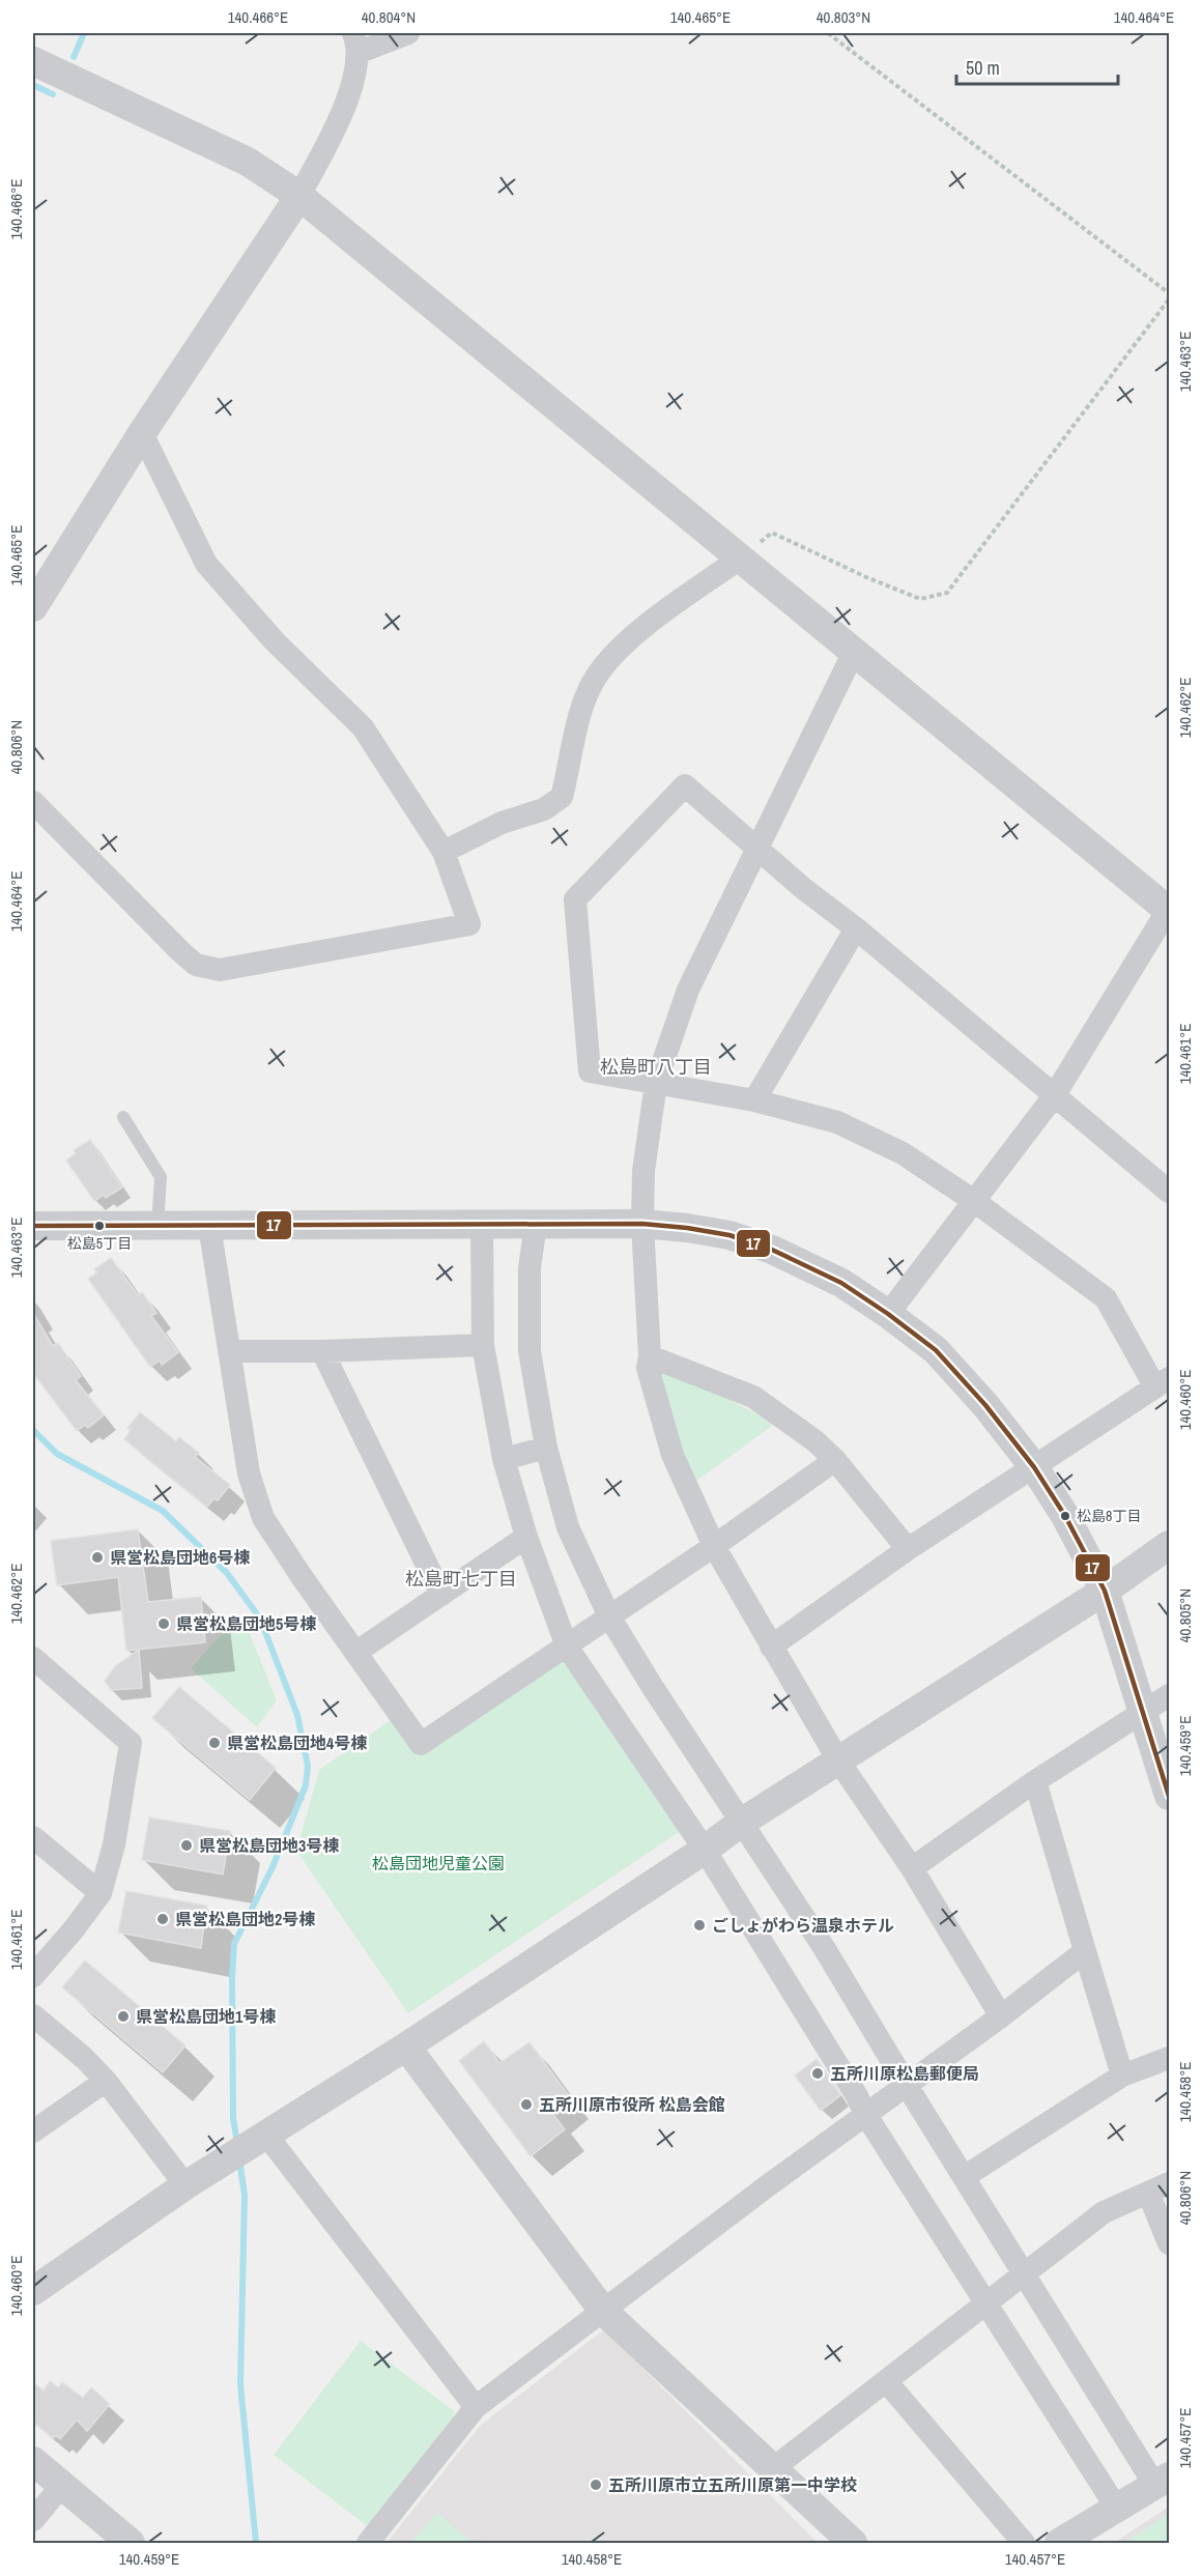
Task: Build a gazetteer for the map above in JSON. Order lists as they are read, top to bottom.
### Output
{
  "districts": ["松島町八丁目", "松島町七丁目"],
  "parks": ["松島団地児童公園"],
  "places": [
    "松島5丁目",
    "松島8丁目",
    "県営松島団地6号棟",
    "県営松島団地5号棟",
    "県営松島団地4号棟",
    "県営松島団地3号棟",
    "県営松島団地2号棟",
    "ごしょがわら温泉ホテル",
    "県営松島団地1号棟",
    "五所川原松島郵便局",
    "五所川原市役所 松島会館",
    "五所川原市立五所川原第一中学校"
  ],
  "lines": ["transit line 17"],
  "scale_bar": "50 m",
  "coordinates": [
    "140.466°E",
    "40.804°N",
    "140.465°E",
    "40.803°N",
    "140.464°E",
    "140.463°E",
    "140.462°E",
    "40.806°N",
    "140.461°E",
    "140.460°E",
    "40.805°N",
    "140.459°E",
    "140.458°E",
    "140.457°E"
  ]
}
